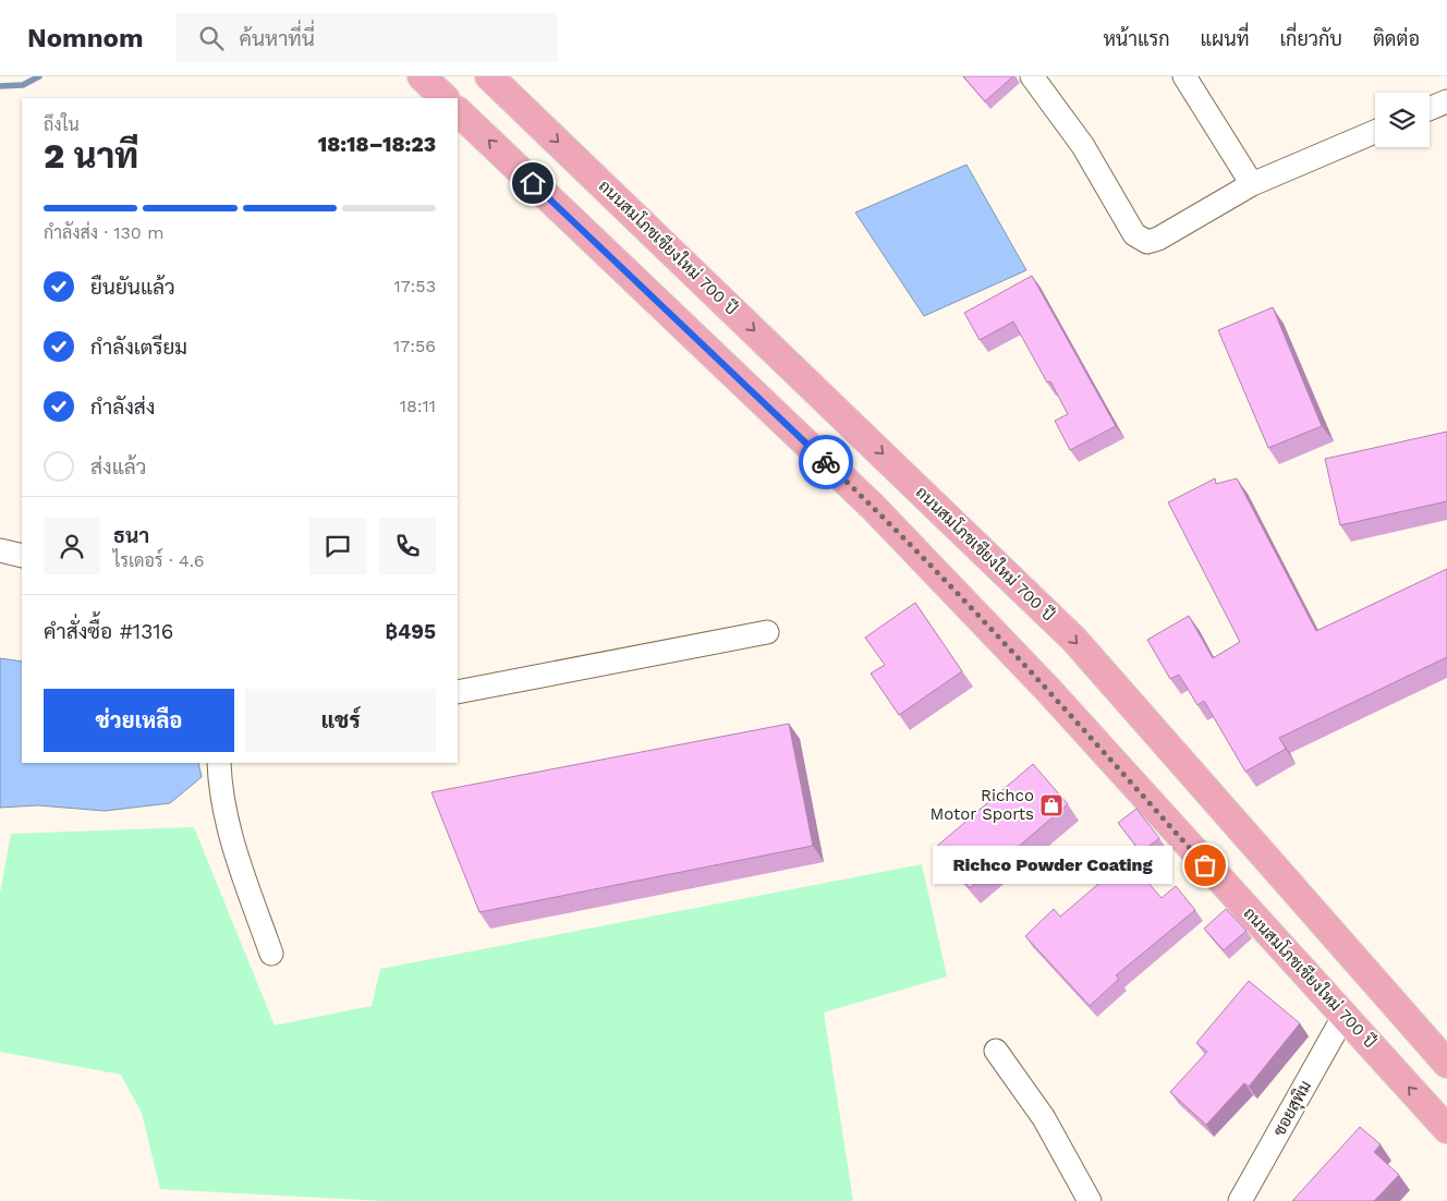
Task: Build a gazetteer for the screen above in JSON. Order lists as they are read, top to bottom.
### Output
{
  "streets": {
    "main road": ["ถนนสมโภชเชียงใหม่ 700 ปี"],
    "street": ["ซอยสุพิม"]
  },
  "crossings": [
    ["ถนนสมโภชเชียงใหม่ 700 ปี", "ซอยสุพิม"]
  ],
  "places": {
    "shop": ["Richco Motor Sports"],
    "other": ["Richco Powder Coating"]
  },
  "page": {
    "header": "Nomnom",
    "search": "ค้นหาที่นี่",
    "nav": [
      "หน้าแรก",
      "แผนที่",
      "เกี่ยวกับ",
      "ติดต่อ"
    ],
    "heading": ["2 นาที", "ถึงใน", "18:18–18:23"],
    "panel": [
      "ธนา",
      "ไรเดอร์ · 4.6",
      "คำสั่งซื้อ #1316",
      "฿495"
    ],
    "bar": "กำลังส่ง · 130 m",
    "list": [
      ["ยืนยันแล้ว", "17:53"],
      ["กำลังเตรียม", "17:56"],
      ["กำลังส่ง", "18:11"],
      "ส่งแล้ว"
    ],
    "buttons": ["ช่วยเหลือ", "แชร์"],
    "bubble": "Richco Powder Coating"
  }
}
